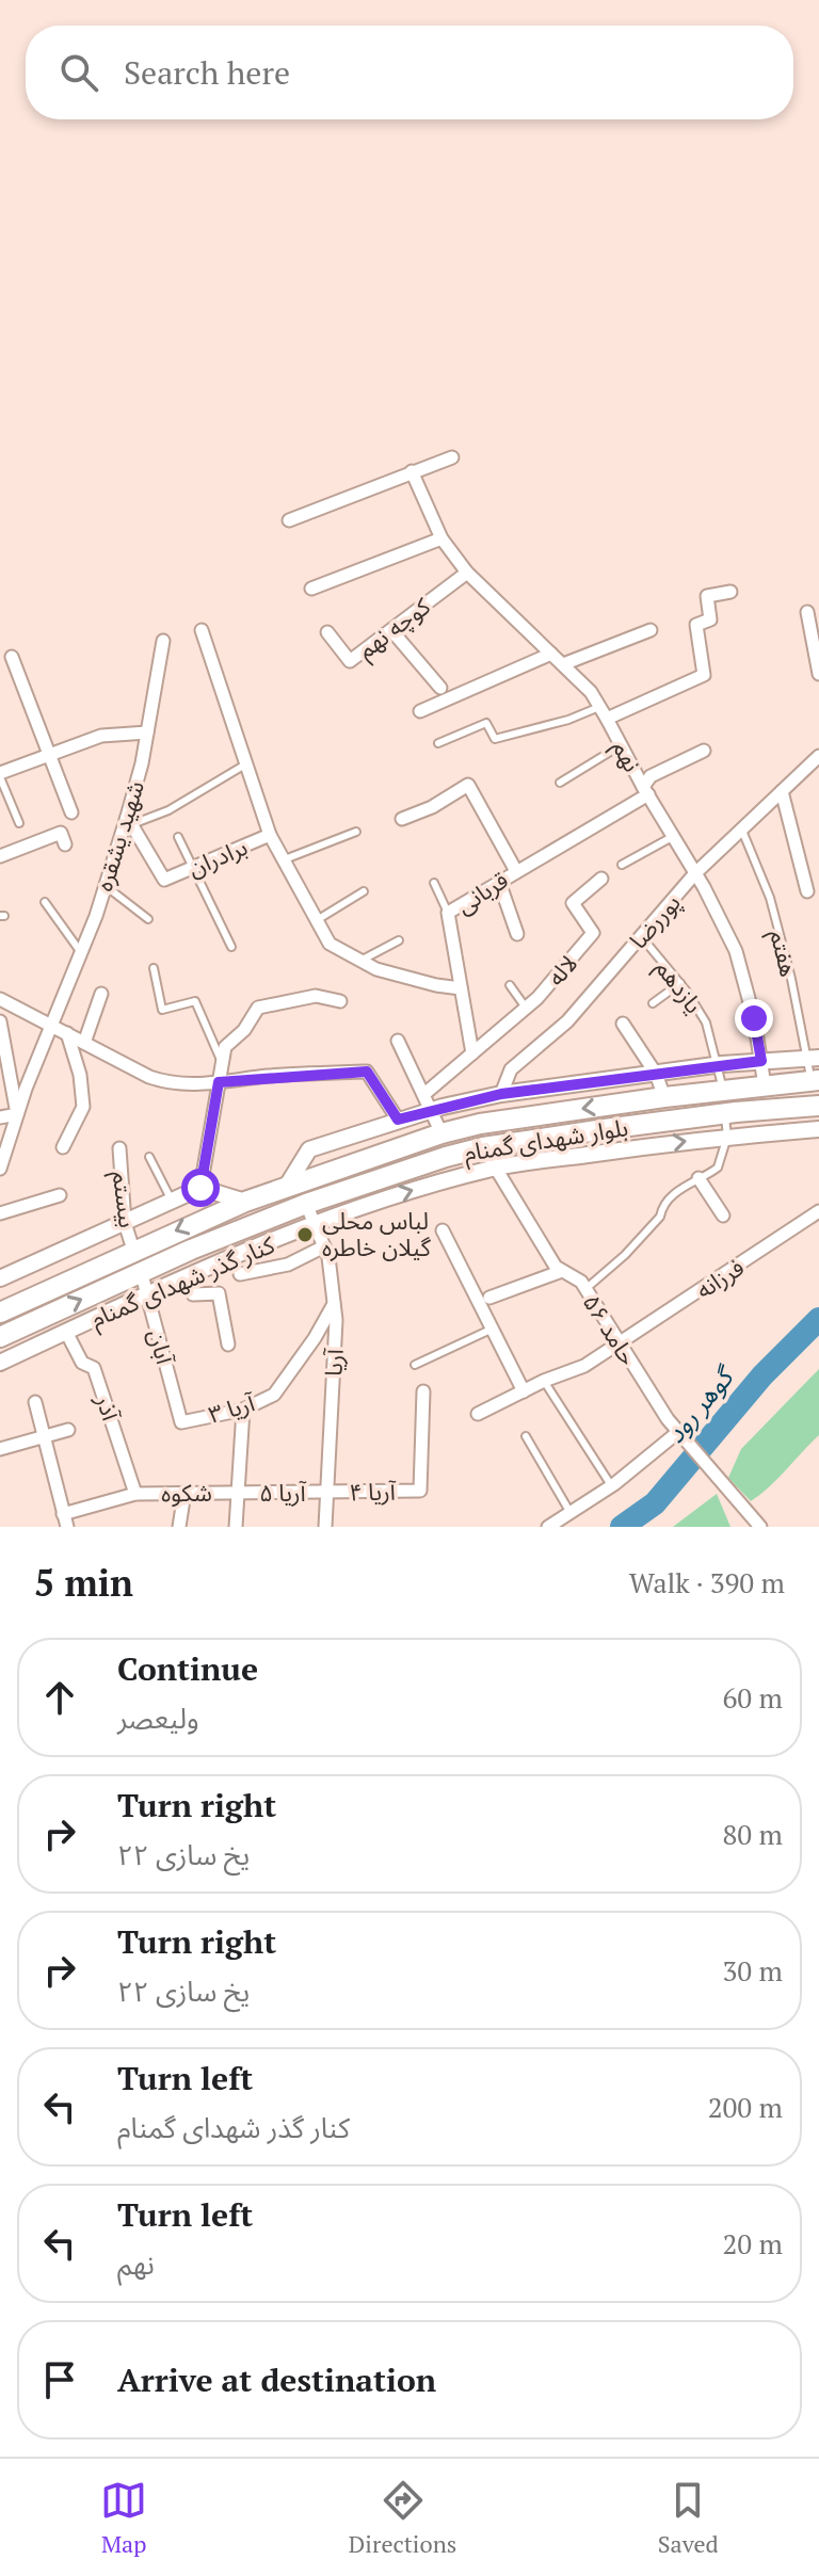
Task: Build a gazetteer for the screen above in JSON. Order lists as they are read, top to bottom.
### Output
{
  "streets": {
    "highway": ["بلوار شهدای گمنام"],
    "street": [
      "کوچه نهم",
      "نهم",
      "شهید یشقره",
      "برادران",
      "قربانی",
      "پوررضا",
      "لاله",
      "بیستم",
      "فرزانه",
      "کنار گذر شهدای گمنام",
      "حامد ۵۶",
      "آبان",
      "آریا",
      "آذر",
      "آریا ۳",
      "آریا ۴",
      "شکوه",
      "آریا ۵"
    ],
    "lane": ["هفتم", "یازدهم"]
  },
  "crossings": [
    ["کوچه نهم", "نهم"],
    ["نهم", "قربانی"],
    ["نهم", "پوررضا"],
    ["نهم", "بلوار شهدای گمنام"],
    ["شهید یشقره", "برادران"],
    ["قربانی", "لاله"],
    ["پوررضا", "هفتم"],
    ["پوررضا", "یازدهم"],
    ["هفتم", "بلوار شهدای گمنام"],
    ["یازدهم", "بلوار شهدای گمنام"],
    ["بلوار شهدای گمنام", "بیستم"],
    ["بلوار شهدای گمنام", "حامد ۵۶"],
    ["بلوار شهدای گمنام", "آبان"],
    ["بلوار شهدای گمنام", "آریا"],
    ["فرزانه", "حامد ۵۶"],
    ["کنار گذر شهدای گمنام", "حامد ۵۶"],
    ["کنار گذر شهدای گمنام", "آبان"],
    ["کنار گذر شهدای گمنام", "آریا"],
    ["کنار گذر شهدای گمنام", "آذر"],
    ["آبان", "آریا ۳"],
    ["آریا", "آریا ۳"],
    ["آریا", "آریا ۴"],
    ["آریا", "آریا ۵"],
    ["آذر", "شکوه"],
    ["آریا ۴", "آریا ۵"],
    ["شکوه", "آریا ۵"]
  ],
  "water": ["گوهر رود"],
  "places": ["لباس محلی گیلان خاطره"],
  "page": {
    "search": "Search here",
    "heading": ["5 min", "Walk · 390 m"],
    "list": [
      ["Continue", "ولیعصر", "60 m"],
      ["Turn right", "یخ سازی ۲۲", "80 m"],
      ["Turn right", "یخ سازی ۲۲", "30 m"],
      ["Turn left", "کنار گذر شهدای گمنام", "200 m"],
      ["Turn left", "نهم", "20 m"],
      "Arrive at destination"
    ],
    "nav": ["Map", "Directions", "Saved"]
  }
}
